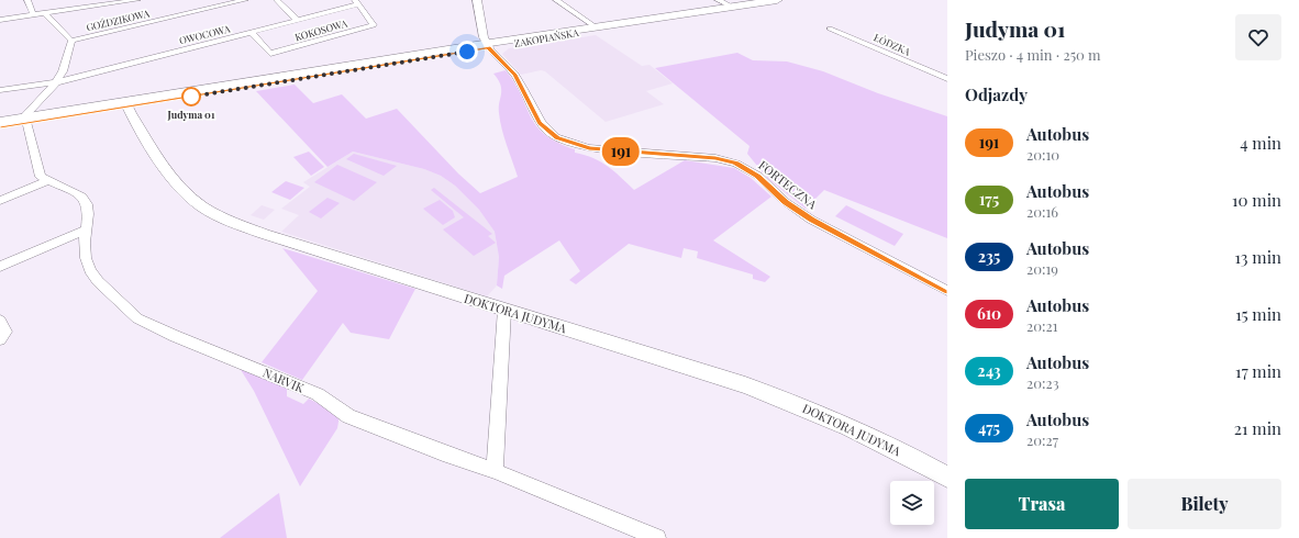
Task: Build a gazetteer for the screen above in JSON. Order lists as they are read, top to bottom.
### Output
{
  "streets": {
    "main road": ["ZAKOPIAŃSKA"],
    "street": [
      "GOŹDZIKOWA",
      "KOKOSOWA",
      "OWOCOWA",
      "ŁÓDZKA",
      "FORTECZNA",
      "DOKTORA JUDYMA",
      "NARVIK"
    ]
  },
  "crossings": [
    ["KOKOSOWA", "OWOCOWA"],
    ["ZAKOPIAŃSKA", "FORTECZNA"],
    ["ZAKOPIAŃSKA", "DOKTORA JUDYMA"]
  ],
  "places": ["Judyma 01"],
  "lines": ["bus line 191"],
  "page": {
    "on_map": "191",
    "heading": [
      ["Judyma 01", "Pieszo · 4 min · 250 m"],
      "Odjazdy"
    ],
    "list": [
      {
        "mark": "191",
        "name": "Autobus",
        "note": "20:10",
        "value": "4 min"
      },
      {
        "mark": "175",
        "name": "Autobus",
        "note": "20:16",
        "value": "10 min"
      },
      {
        "mark": "235",
        "name": "Autobus",
        "note": "20:19",
        "value": "13 min"
      },
      {
        "mark": "610",
        "name": "Autobus",
        "note": "20:21",
        "value": "15 min"
      },
      {
        "mark": "243",
        "name": "Autobus",
        "note": "20:23",
        "value": "17 min"
      },
      {
        "mark": "475",
        "name": "Autobus",
        "note": "20:27",
        "value": "21 min"
      }
    ],
    "buttons": ["Trasa", "Bilety"]
  }
}
